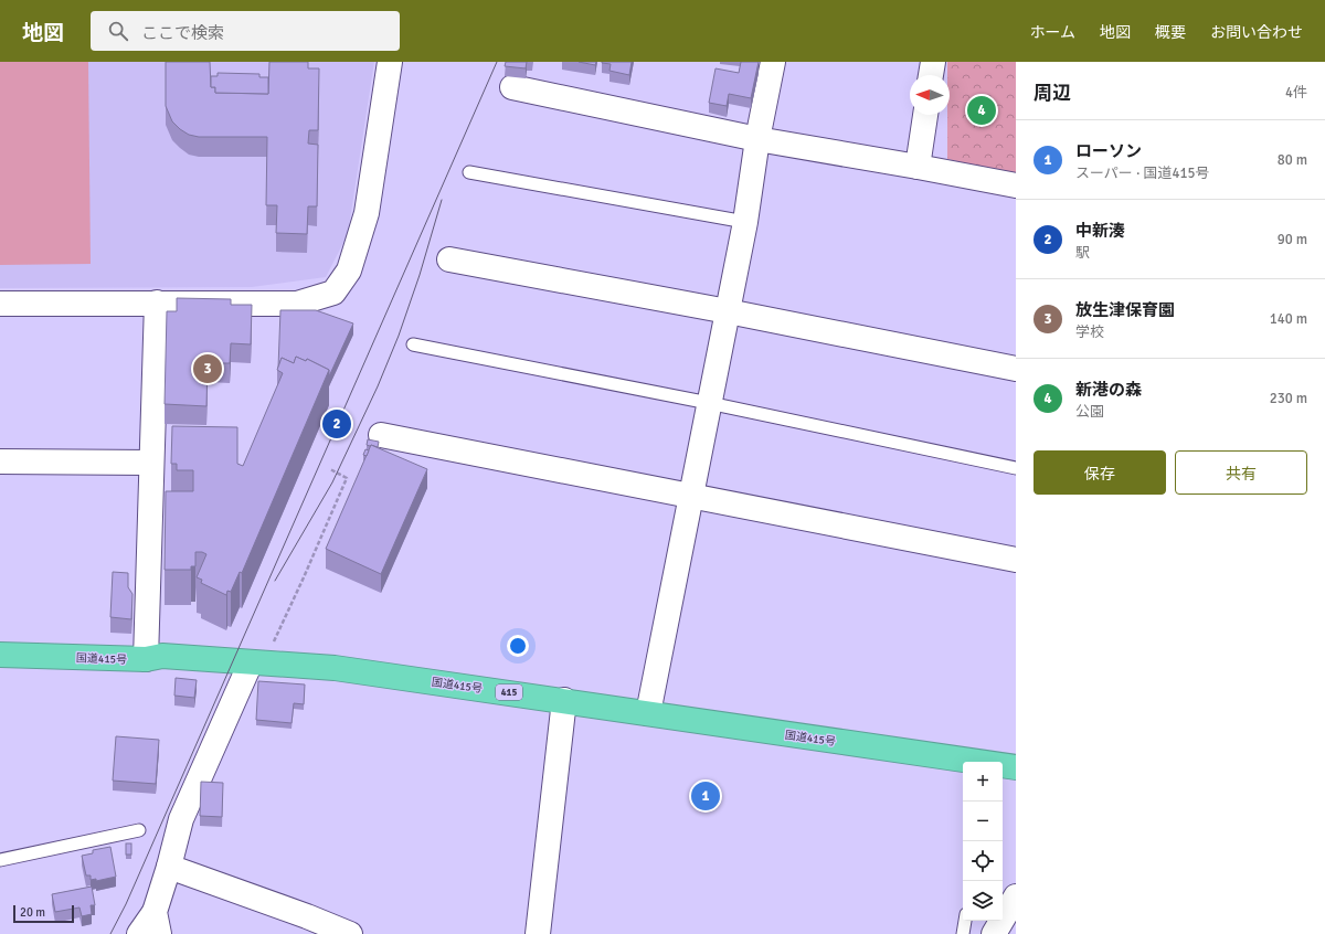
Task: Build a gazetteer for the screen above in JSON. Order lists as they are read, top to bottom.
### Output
{
  "streets": {
    "highway": ["国道415号", "415"]
  },
  "scale_bar": "20 m",
  "north": "left",
  "page": {
    "header": "地図",
    "search": "ここで検索",
    "nav": [
      "ホーム",
      "地図",
      "概要",
      "お問い合わせ"
    ],
    "heading": ["周辺", "4件"],
    "pins": [
      "4",
      "3",
      "2",
      "1"
    ],
    "list": [
      {
        "mark": "1",
        "name": "ローソン",
        "note": "スーパー · 国道415号",
        "value": "80 m"
      },
      {
        "mark": "2",
        "name": "中新湊",
        "note": "駅",
        "value": "90 m"
      },
      {
        "mark": "3",
        "name": "放生津保育園",
        "note": "学校",
        "value": "140 m"
      },
      {
        "mark": "4",
        "name": "新港の森",
        "note": "公園",
        "value": "230 m"
      }
    ],
    "buttons": ["保存", "共有"],
    "map_buttons": ["+", "−"],
    "scale": "20 m"
  }
}
